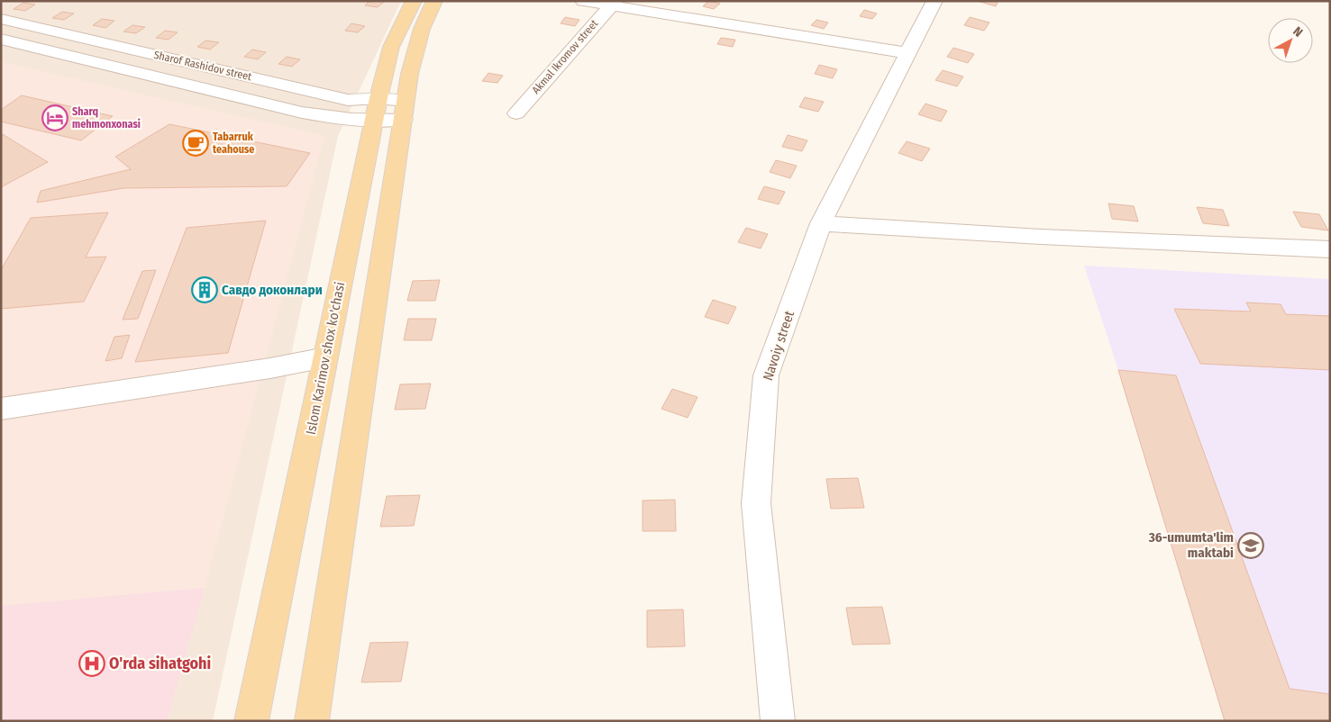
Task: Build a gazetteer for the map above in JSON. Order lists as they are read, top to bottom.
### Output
{
  "streets": {
    "main road": ["Islom Karimov shox ko'chasi"],
    "street": ["Akmal Ikromov street", "Sharof Rashidov street", "Navoiy street"]
  },
  "crossings": [
    ["Sharof Rashidov street", "Islom Karimov shox ko'chasi"]
  ],
  "places": {
    "hotel": ["Sharq mehmonxonasi"],
    "cafe": ["Tabarruk teahouse"],
    "building": ["Cавдо доконлари"],
    "school or university": ["36-umumta'lim maktabi"],
    "hospital": ["O'rda sihatgohi"]
  },
  "north": "top right"
}
